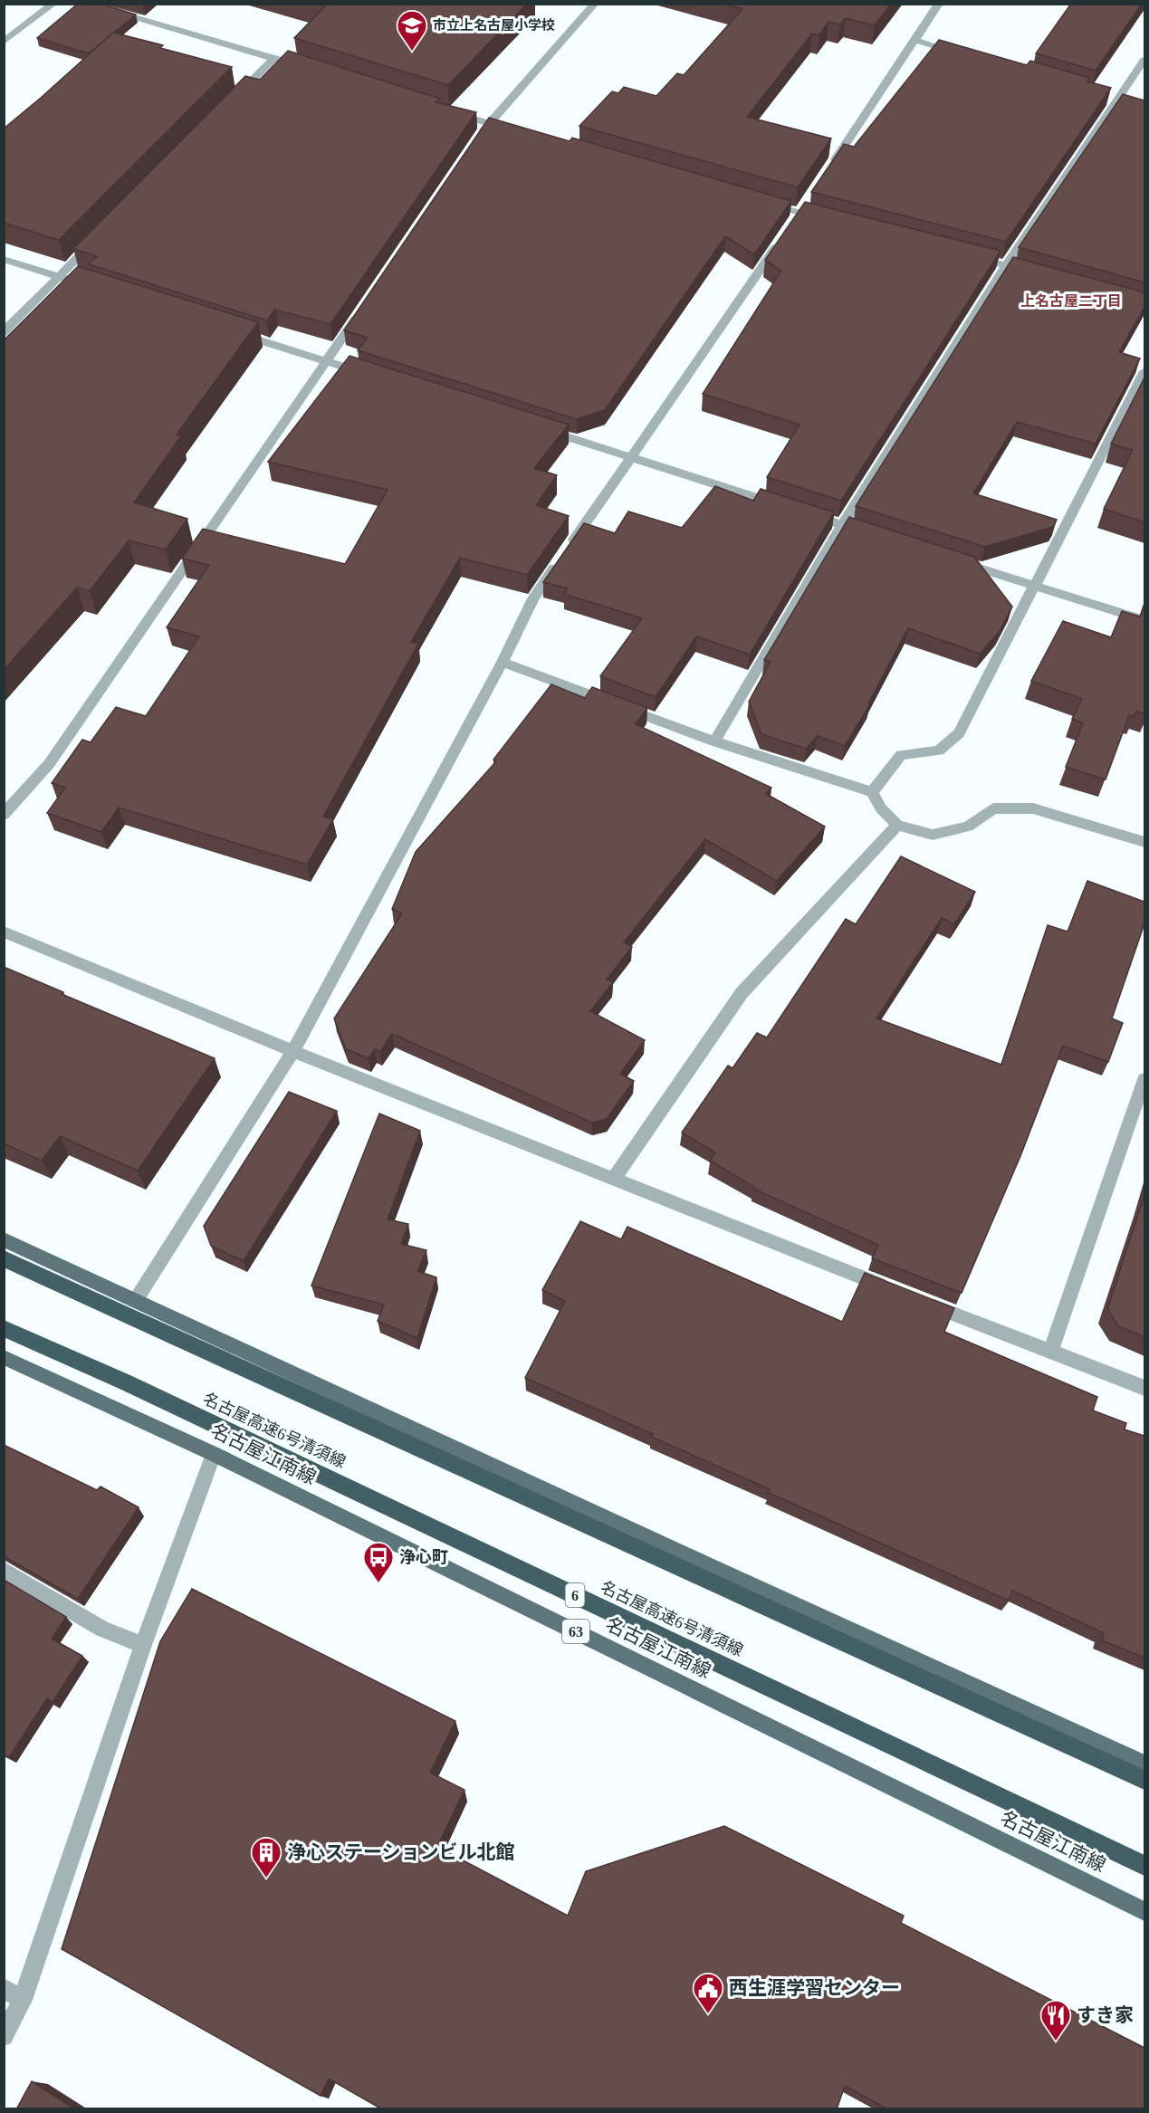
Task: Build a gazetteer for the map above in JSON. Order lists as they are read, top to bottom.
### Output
{
  "streets": {
    "highway": ["名古屋高速6号清須線", "6"],
    "main road": ["名古屋江南線", "63"]
  },
  "districts": ["上名古屋二丁目"],
  "places": {
    "school or university": ["市立上名古屋小学校"],
    "bus stop": ["浄心町"],
    "building": ["浄心ステーションビル北館"],
    "public building": ["西生涯学習センター"],
    "restaurant": ["すき家"]
  }
}
